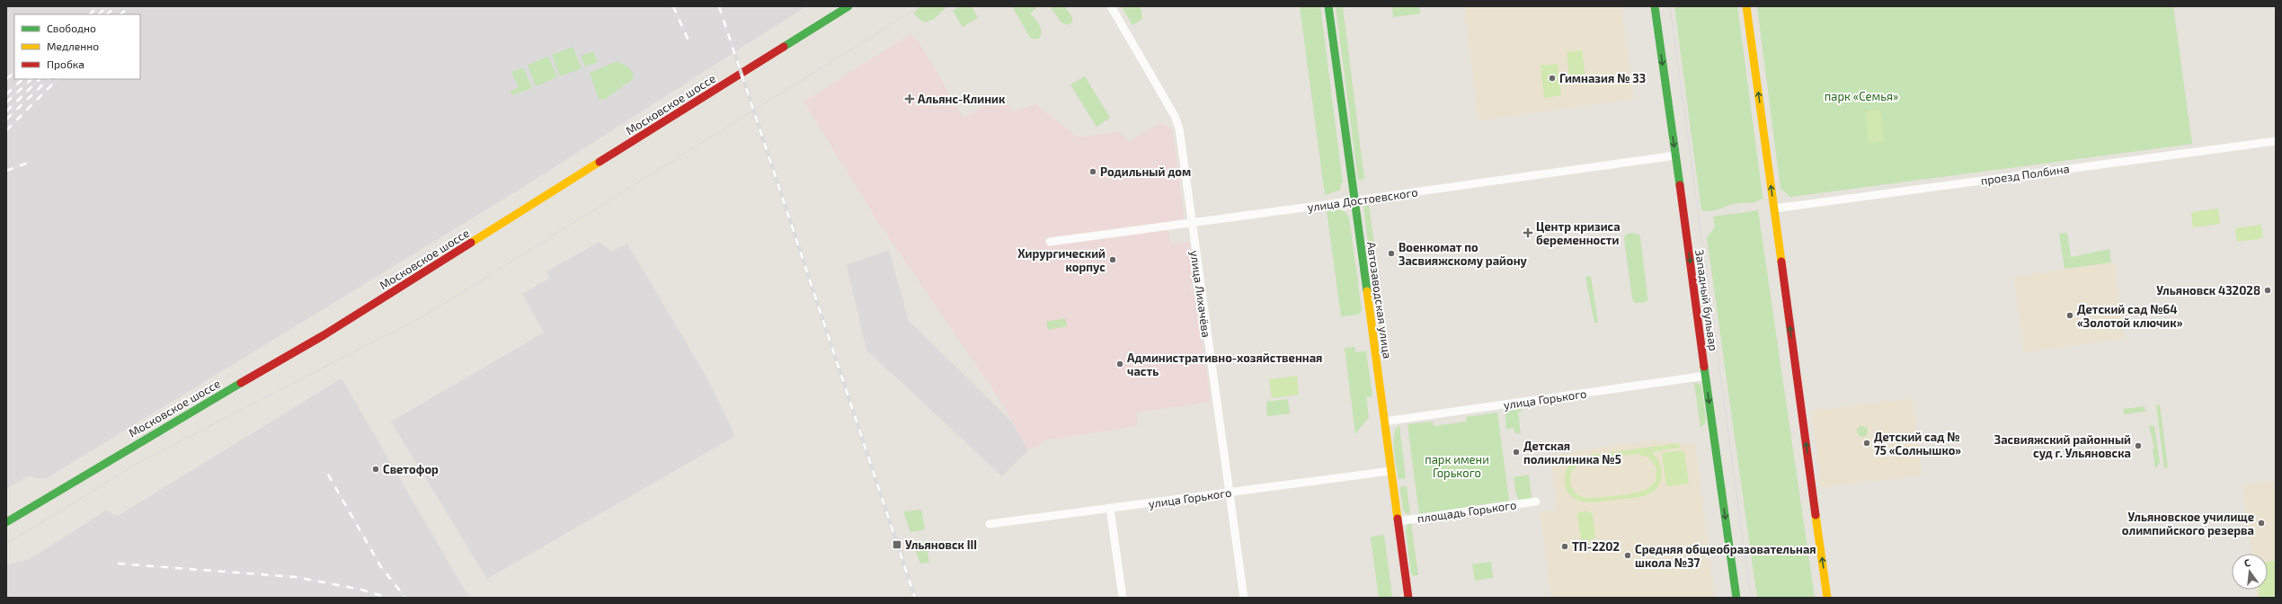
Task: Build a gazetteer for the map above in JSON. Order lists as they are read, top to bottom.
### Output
{
  "streets": {
    "street": [
      "Московское шоссе",
      "проезд Полбина",
      "улица Достоевского",
      "улица Лихачёва",
      "Автозаводская улица",
      "Западный бульвар",
      "улица Горького",
      "площадь Горького"
    ]
  },
  "crossings": [
    ["улица Достоевского", "улица Лихачёва"],
    ["улица Достоевского", "Автозаводская улица"],
    ["улица Достоевского", "Западный бульвар"],
    ["улица Лихачёва", "улица Горького"],
    ["Автозаводская улица", "улица Горького"],
    ["Автозаводская улица", "площадь Горького"],
    ["Западный бульвар", "улица Горького"]
  ],
  "one_way": ["Западный бульвар"],
  "parks": ["парк «Семья»", "парк имени Горького"],
  "places": {
    "other": [
      "Гимназия № 33",
      "Родильный дом",
      "Военкомат по Засвияжскому району",
      "Хирургический корпус",
      "Ульяновск 432028",
      "Детский сад №64 «Золотой ключик»",
      "Административно-хозяйственная часть",
      "Детский сад № 75 «Солнышко»",
      "Засвияжский районный суд г. Ульяновска",
      "Детская поликлиника №5",
      "Светофор",
      "Ульяновское училище олимпийского резерва",
      "ТП-2202",
      "Средняя общеобразовательная школа №37"
    ],
    "health": ["Альянс-Клиник", "Центр кризиса беременности"],
    "transit": ["Ульяновск III"]
  },
  "legend": ["Свободно", "Медленно", "Пробка"],
  "north": "top"
}
